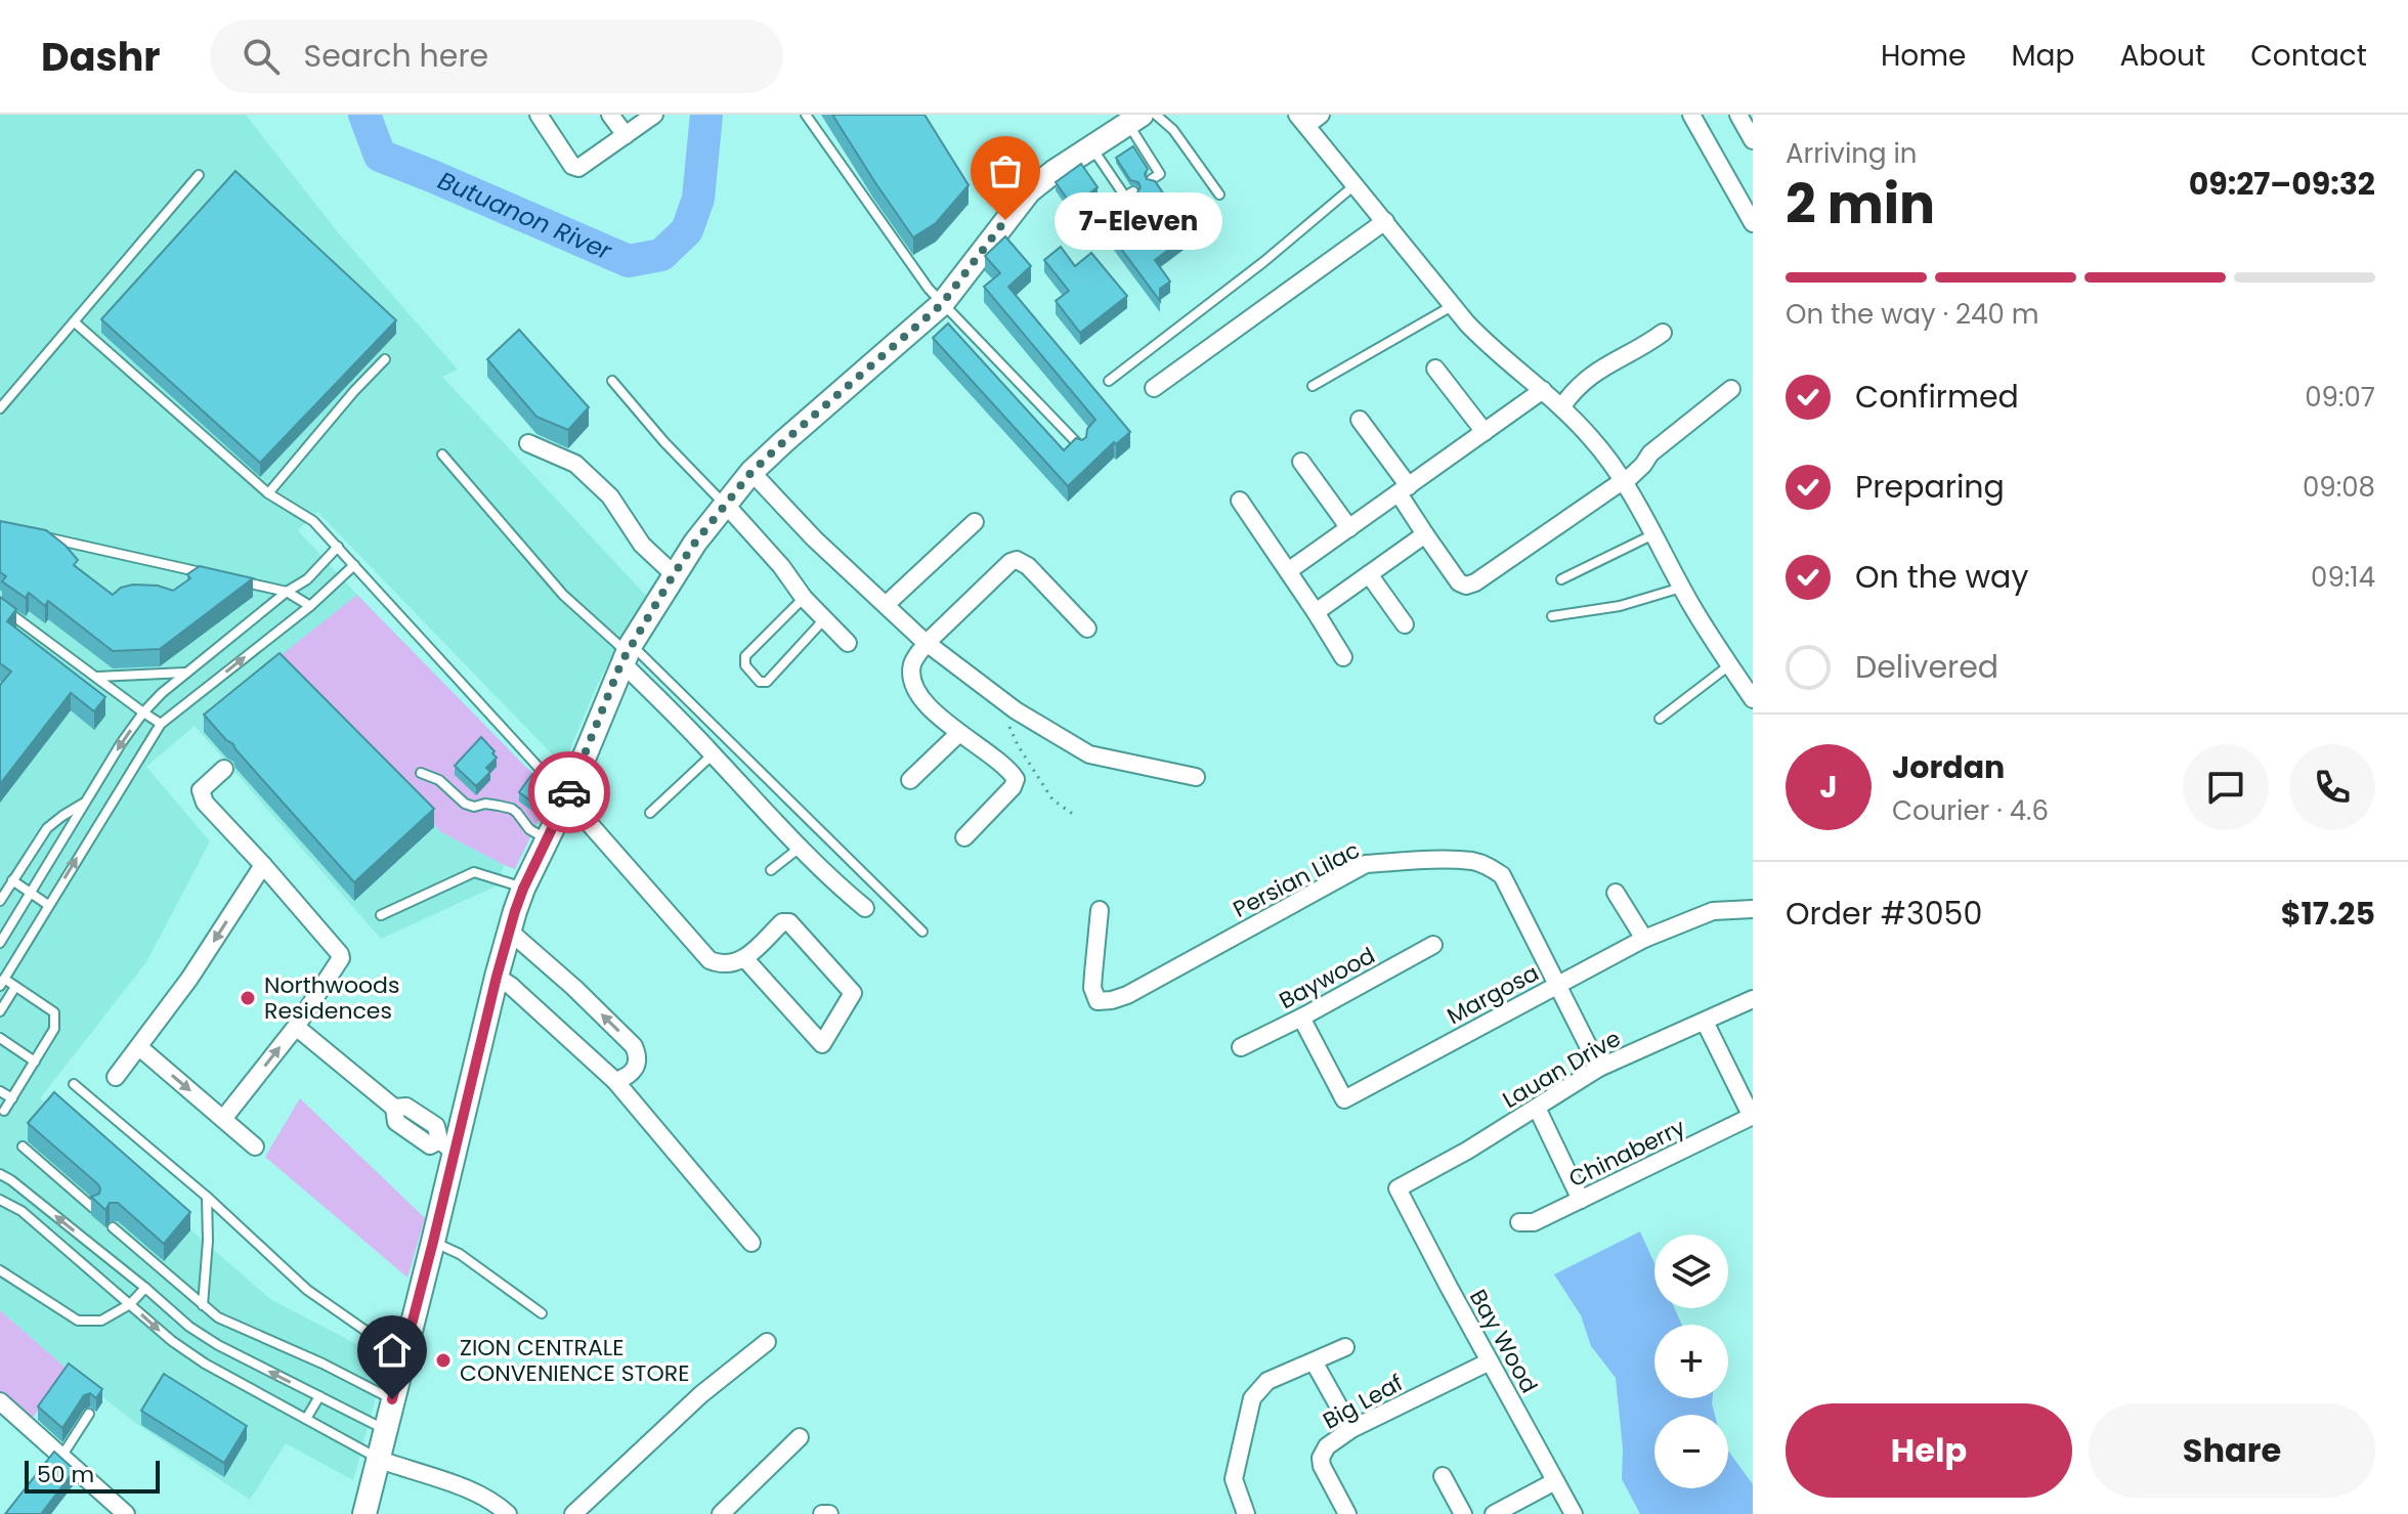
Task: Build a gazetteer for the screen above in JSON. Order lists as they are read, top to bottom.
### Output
{
  "streets": {
    "street": [
      "Persian Lilac",
      "Baywood",
      "Margosa",
      "Lauan Drive",
      "Chinaberry",
      "Bay Wood",
      "Big Leaf"
    ]
  },
  "crossings": [
    ["Persian Lilac", "Margosa"],
    ["Persian Lilac", "Lauan Drive"],
    ["Baywood", "Margosa"],
    ["Lauan Drive", "Bay Wood"],
    ["Bay Wood", "Big Leaf"]
  ],
  "water": ["Butuanon River"],
  "places": ["7-Eleven", "Northwoods Residences", "ZION CENTRALE CONVENIENCE STORE"],
  "scale_bar": "50 m",
  "page": {
    "header": "Dashr",
    "search": "Search here",
    "nav": [
      "Home",
      "Map",
      "About",
      "Contact"
    ],
    "heading": ["2 min", "Arriving in", "09:27–09:32"],
    "panel": [
      "Jordan",
      "Courier · 4.6",
      "Order #3050",
      "$17.25"
    ],
    "bubble": "7-Eleven",
    "bar": "On the way · 240 m",
    "list": [
      ["Confirmed", "09:07"],
      ["Preparing", "09:08"],
      ["On the way", "09:14"],
      "Delivered"
    ],
    "round": "J",
    "map_buttons": ["+", "−"],
    "buttons": ["Help", "Share"],
    "scale": "50 m"
  }
}
